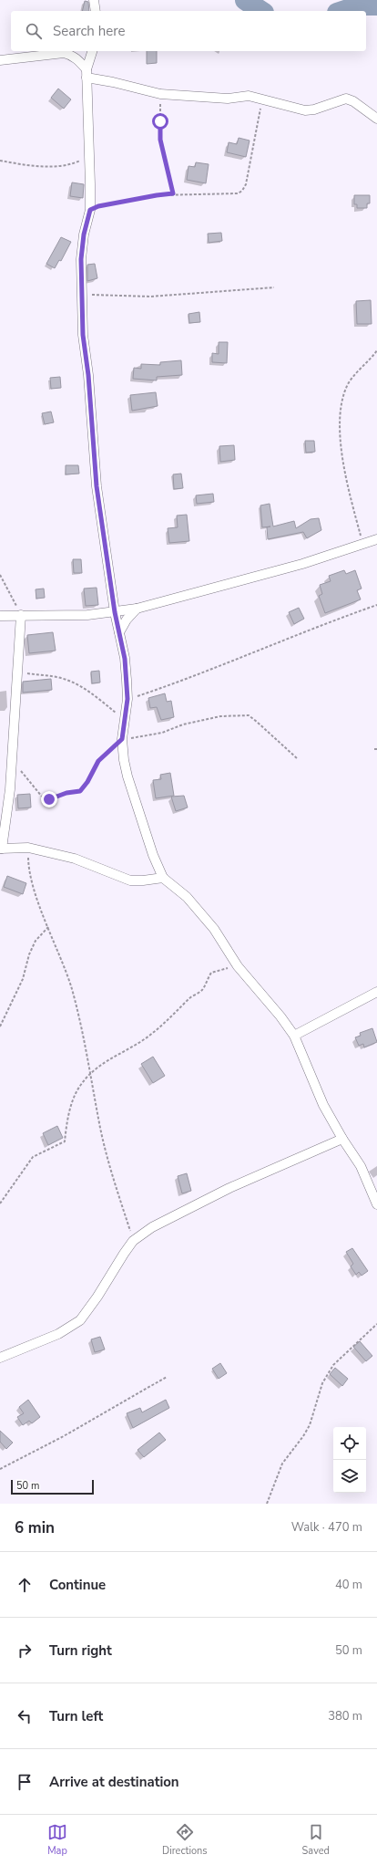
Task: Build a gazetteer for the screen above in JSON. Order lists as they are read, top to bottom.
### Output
{
  "scale_bar": "50 m",
  "page": {
    "search": "Search here",
    "scale": "50 m",
    "heading": ["6 min", "Walk · 470 m"],
    "list": [
      ["Continue", "40 m"],
      ["Turn right", "50 m"],
      ["Turn left", "380 m"],
      "Arrive at destination"
    ],
    "nav": ["Map", "Directions", "Saved"]
  }
}
